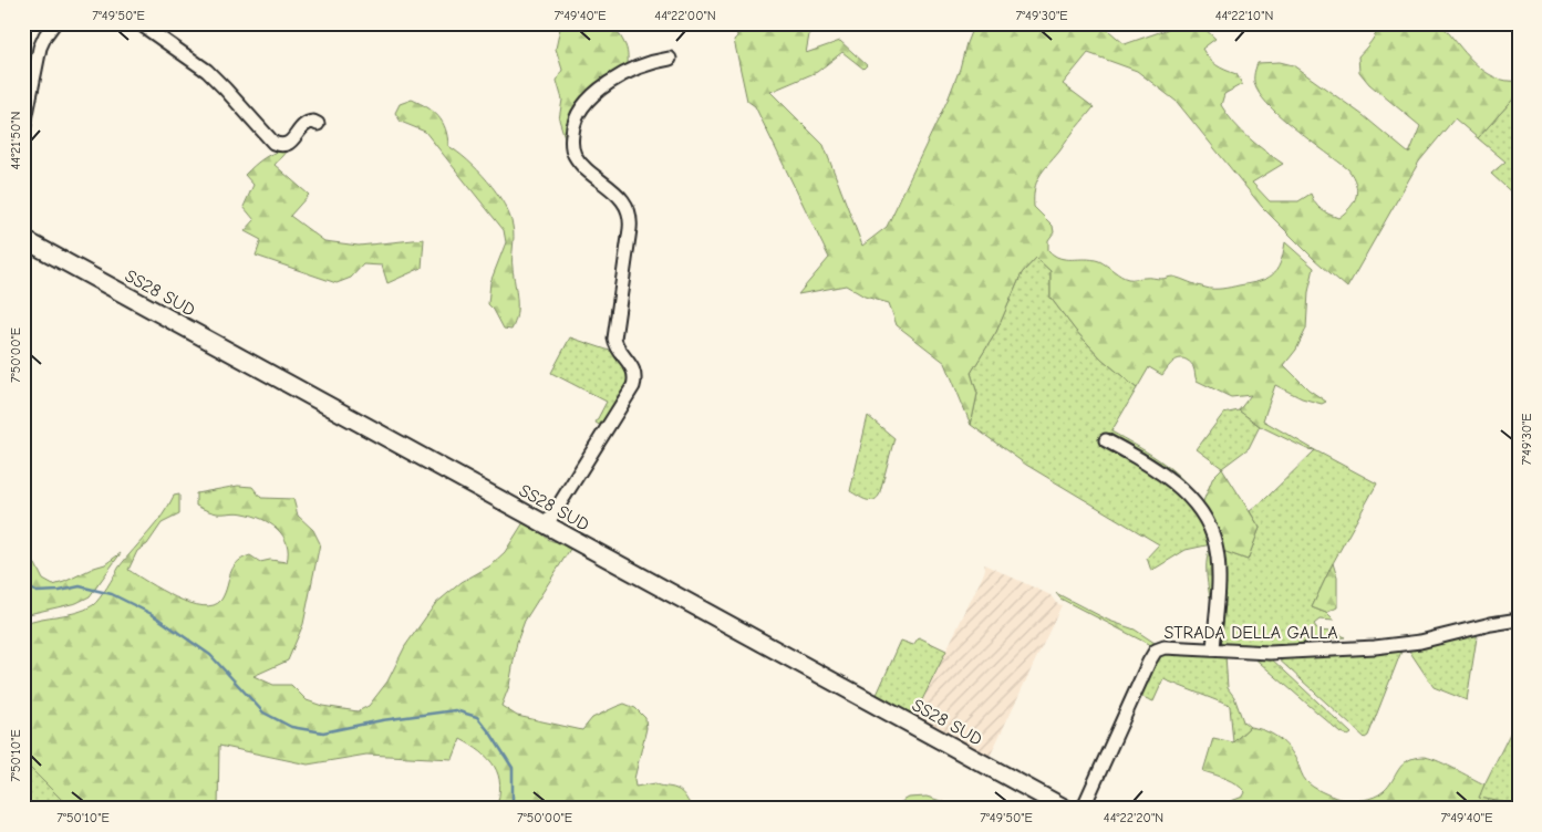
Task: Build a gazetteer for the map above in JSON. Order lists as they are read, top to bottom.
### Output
{
  "streets": {
    "main road": ["SS28 SUD"],
    "street": ["STRADA DELLA GALLA"]
  },
  "coordinates": [
    "7°49'50\"E",
    "7°49'40\"E",
    "44°22'00\"N",
    "7°49'30\"E",
    "44°22'10\"N",
    "44°21'50\"N",
    "7°50'00\"E",
    "7°50'10\"E",
    "44°22'20\"N"
  ]
}
